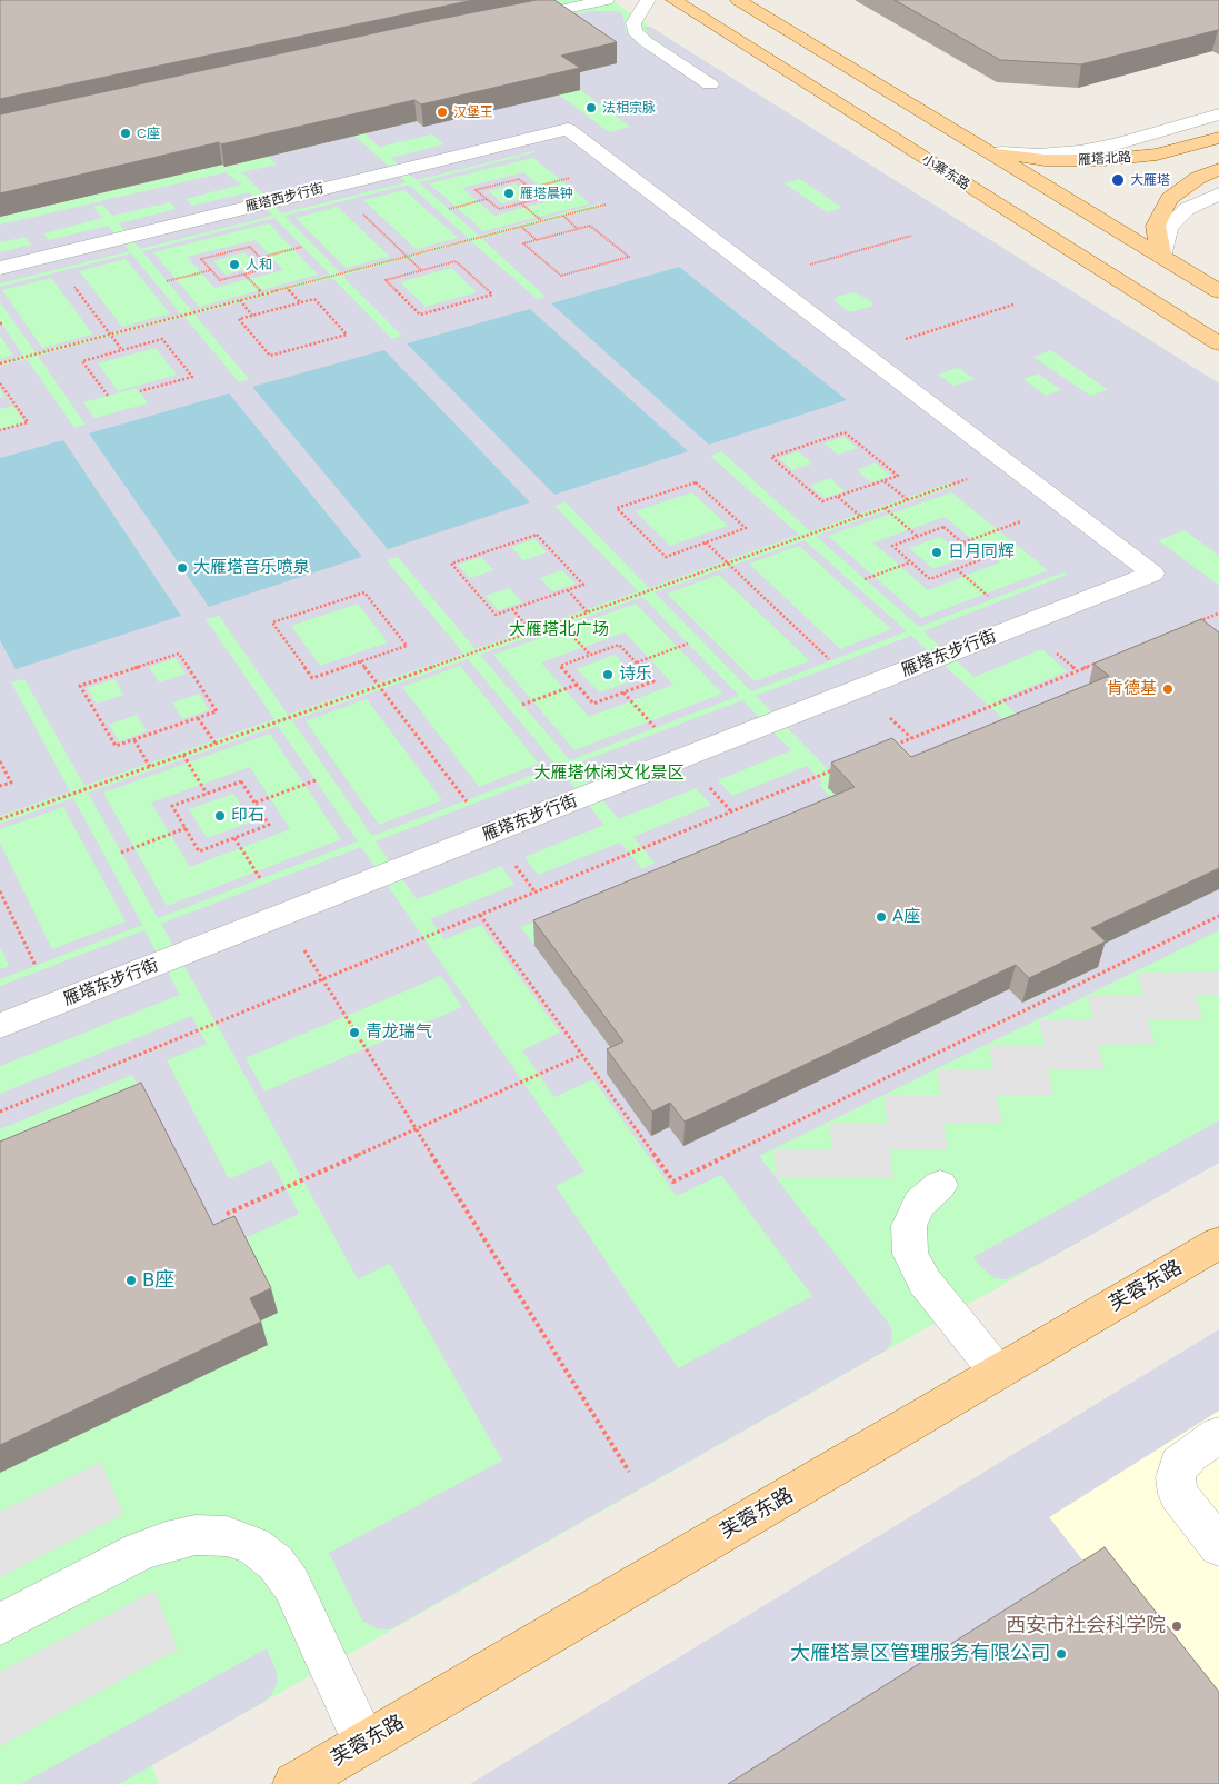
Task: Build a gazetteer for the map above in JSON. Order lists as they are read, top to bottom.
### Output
{
  "streets": {
    "main road": ["雁塔北路", "小寨东路", "芙蓉东路"],
    "street": ["雁塔西步行街", "雁塔东步行街"]
  },
  "parks": ["大雁塔北广场", "大雁塔休闲文化景区"],
  "places": [
    "法相宗脉",
    "汉堡王",
    "C座",
    "大雁塔",
    "雁塔晨钟",
    "人和",
    "日月同辉",
    "大雁塔音乐喷泉",
    "诗乐",
    "肯德基",
    "印石",
    "A座",
    "青龙瑞气",
    "B座",
    "西安市社会科学院",
    "大雁塔景区管理服务有限公司"
  ]
}
